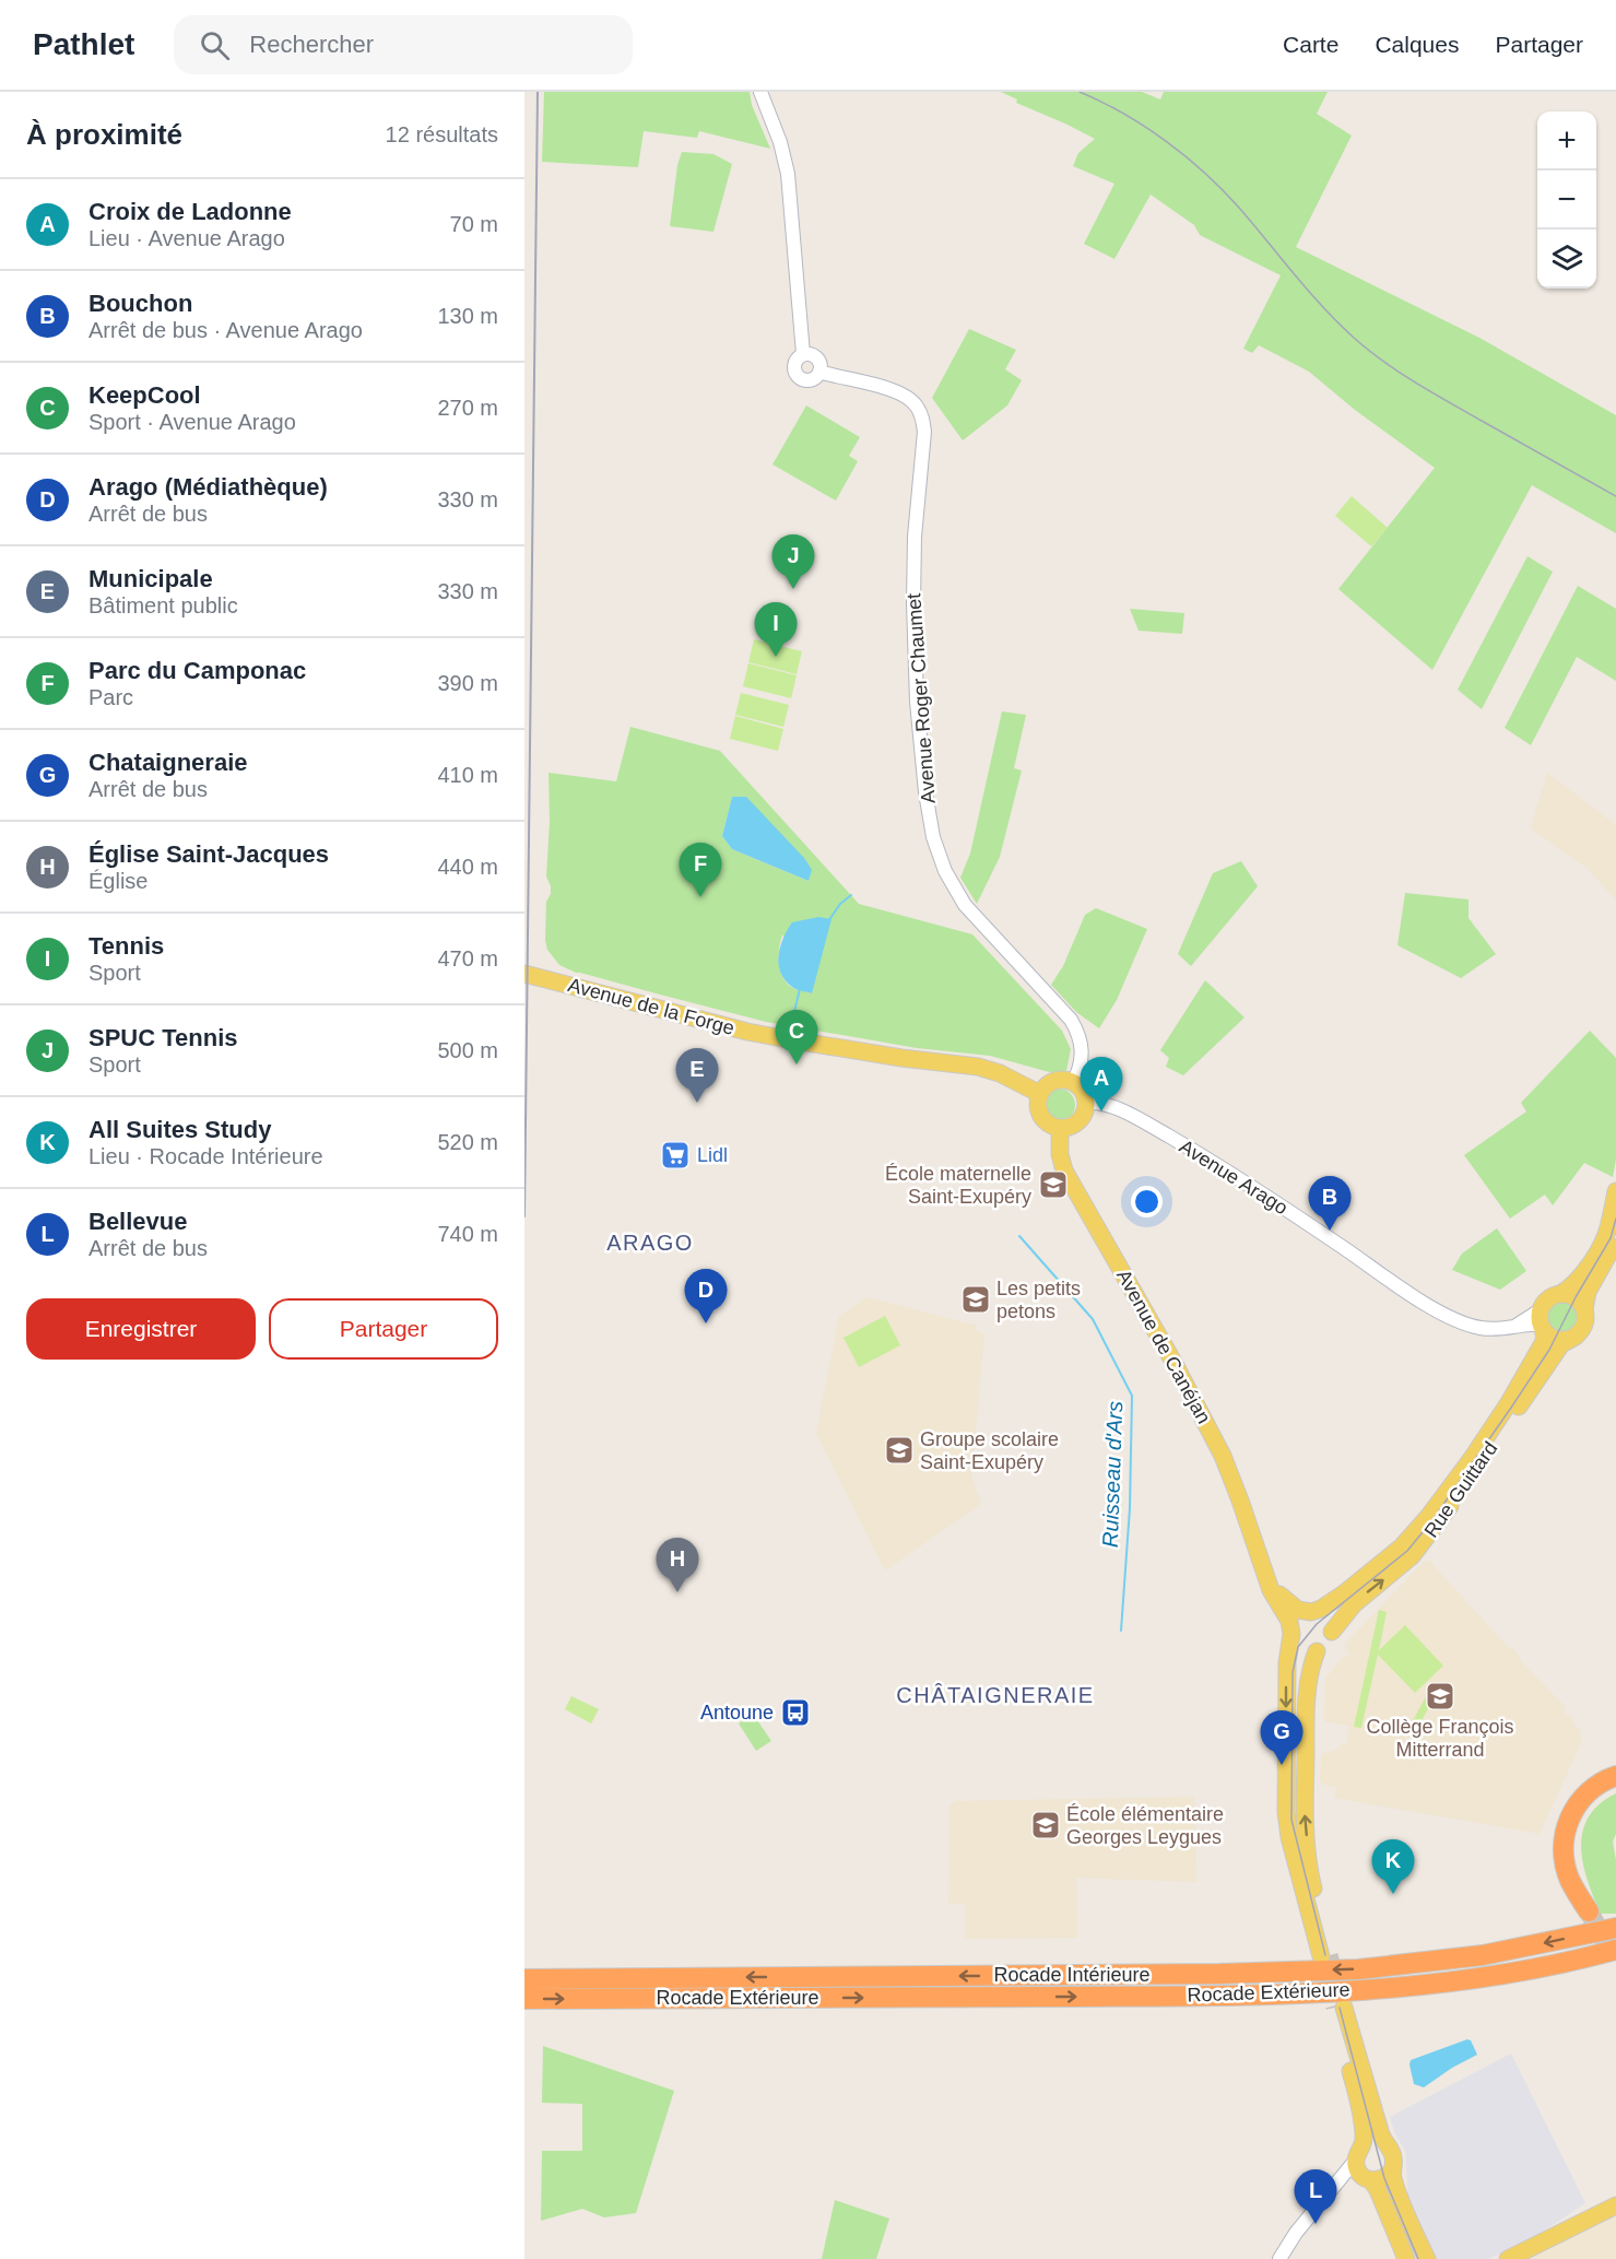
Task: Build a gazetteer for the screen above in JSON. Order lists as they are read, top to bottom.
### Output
{
  "streets": {
    "highway": ["Rocade Intérieure", "Rocade Extérieure"],
    "main road": ["Avenue de la Forge", "Avenue de Canéjan", "Rue Guittard"],
    "street": ["Avenue Roger Chaumet", "Avenue Arago"]
  },
  "crossings": [
    ["Avenue Roger Chaumet", "Avenue de la Forge"],
    ["Avenue Roger Chaumet", "Avenue Arago"],
    ["Avenue Roger Chaumet", "Avenue de Canéjan"],
    ["Avenue de la Forge", "Avenue Arago"],
    ["Avenue de la Forge", "Avenue de Canéjan"],
    ["Avenue Arago", "Avenue de Canéjan"],
    ["Avenue Arago", "Rue Guittard"],
    ["Avenue de Canéjan", "Rue Guittard"]
  ],
  "one_way": ["Rocade Intérieure", "Rocade Extérieure"],
  "districts": ["ARAGO", "CHÂTAIGNERAIE"],
  "water": ["Ruisseau d'Ars"],
  "places": {
    "supermarket": ["Lidl"],
    "school or university": [
      "École maternelle Saint-Exupéry",
      "Les petits petons",
      "Groupe scolaire Saint-Exupéry",
      "Collège François Mitterrand",
      "École élémentaire Georges Leygues"
    ],
    "bus stop": ["Antoune"]
  },
  "page": {
    "header": "Pathlet",
    "search": "Rechercher",
    "nav": ["Carte", "Calques", "Partager"],
    "heading": ["À proximité", "12 résultats"],
    "map_buttons": ["+", "−"],
    "list": [
      {
        "mark": "A",
        "name": "Croix de Ladonne",
        "note": "Lieu · Avenue Arago",
        "value": "70 m"
      },
      {
        "mark": "B",
        "name": "Bouchon",
        "note": "Arrêt de bus · Avenue Arago",
        "value": "130 m"
      },
      {
        "mark": "C",
        "name": "KeepCool",
        "note": "Sport · Avenue Arago",
        "value": "270 m"
      },
      {
        "mark": "D",
        "name": "Arago (Médiathèque)",
        "note": "Arrêt de bus",
        "value": "330 m"
      },
      {
        "mark": "E",
        "name": "Municipale",
        "note": "Bâtiment public",
        "value": "330 m"
      },
      {
        "mark": "F",
        "name": "Parc du Camponac",
        "note": "Parc",
        "value": "390 m"
      },
      {
        "mark": "G",
        "name": "Chataigneraie",
        "note": "Arrêt de bus",
        "value": "410 m"
      },
      {
        "mark": "H",
        "name": "Église Saint-Jacques",
        "note": "Église",
        "value": "440 m"
      },
      {
        "mark": "I",
        "name": "Tennis",
        "note": "Sport",
        "value": "470 m"
      },
      {
        "mark": "J",
        "name": "SPUC Tennis",
        "note": "Sport",
        "value": "500 m"
      },
      {
        "mark": "K",
        "name": "All Suites Study",
        "note": "Lieu · Rocade Intérieure",
        "value": "520 m"
      },
      {
        "mark": "L",
        "name": "Bellevue",
        "note": "Arrêt de bus",
        "value": "740 m"
      }
    ],
    "pins": [
      "J",
      "I",
      "F",
      "C",
      "E",
      "A",
      "B",
      "D",
      "H",
      "G",
      "K",
      "L"
    ],
    "buttons": ["Enregistrer", "Partager"]
  }
}
